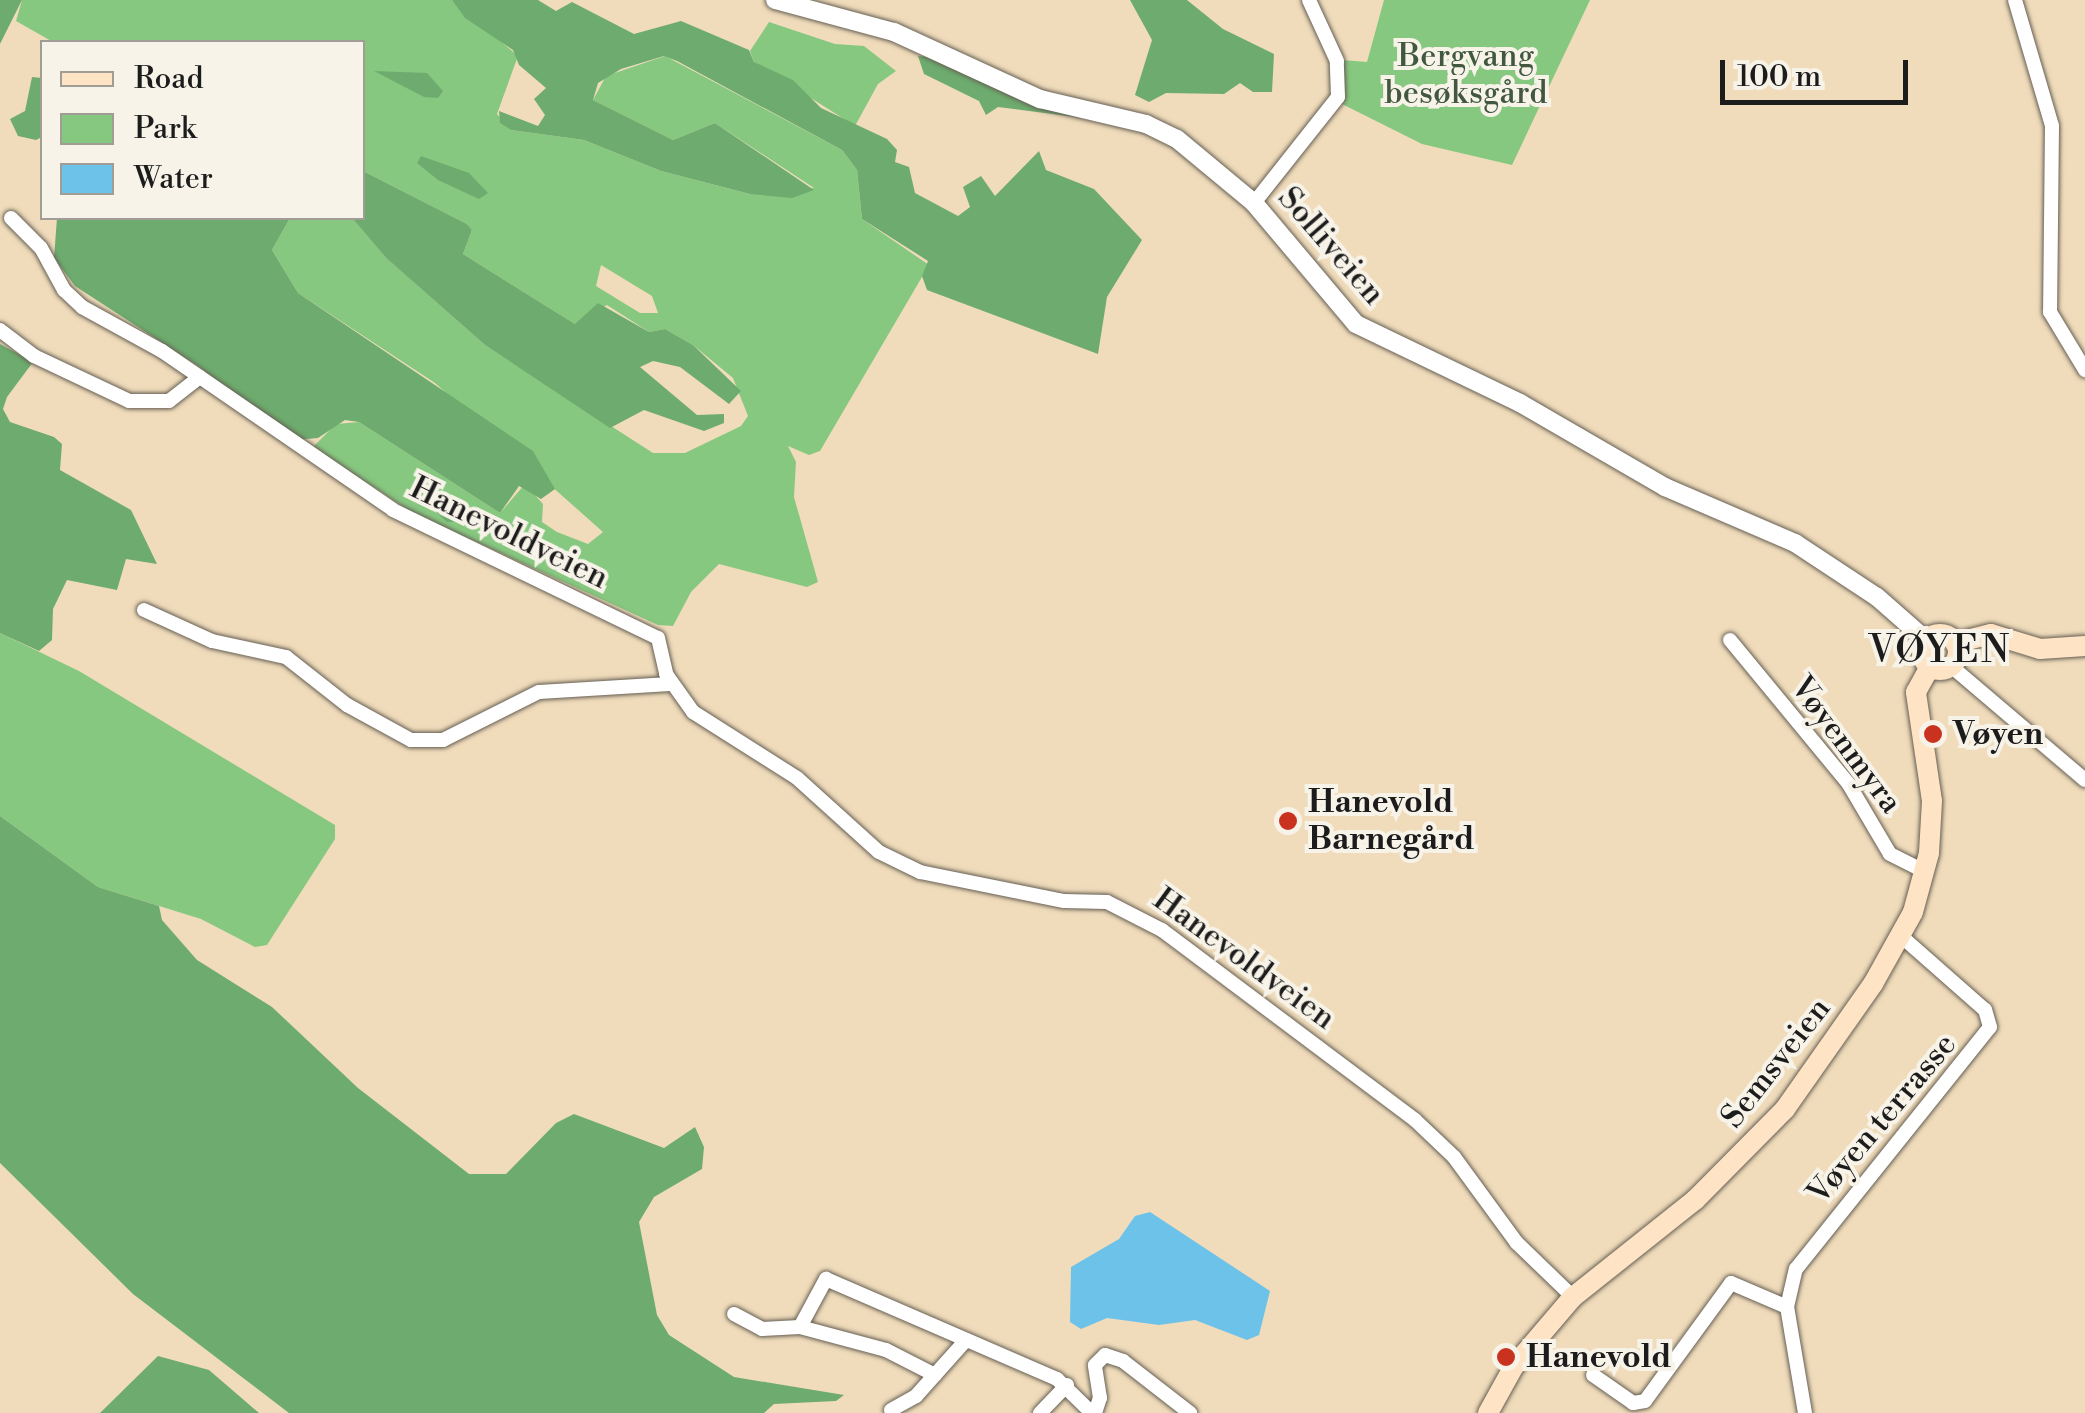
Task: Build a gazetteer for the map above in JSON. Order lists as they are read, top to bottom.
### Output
{
  "streets": {
    "main road": ["Semsveien"],
    "street": [
      "Solliveien",
      "Hanevoldveien",
      "Vøyenmyra",
      "Vøyen terrasse"
    ]
  },
  "crossings": [
    ["Solliveien", "Semsveien"],
    ["Hanevoldveien", "Semsveien"],
    ["Vøyenmyra", "Semsveien"],
    ["Semsveien", "Vøyen terrasse"]
  ],
  "districts": ["VØYEN"],
  "parks": ["Bergvang besøksgård"],
  "places": ["Vøyen", "Hanevold Barnegård", "Hanevold"],
  "legend": ["Road", "Park", "Water"],
  "scale_bar": "100 m"
}
